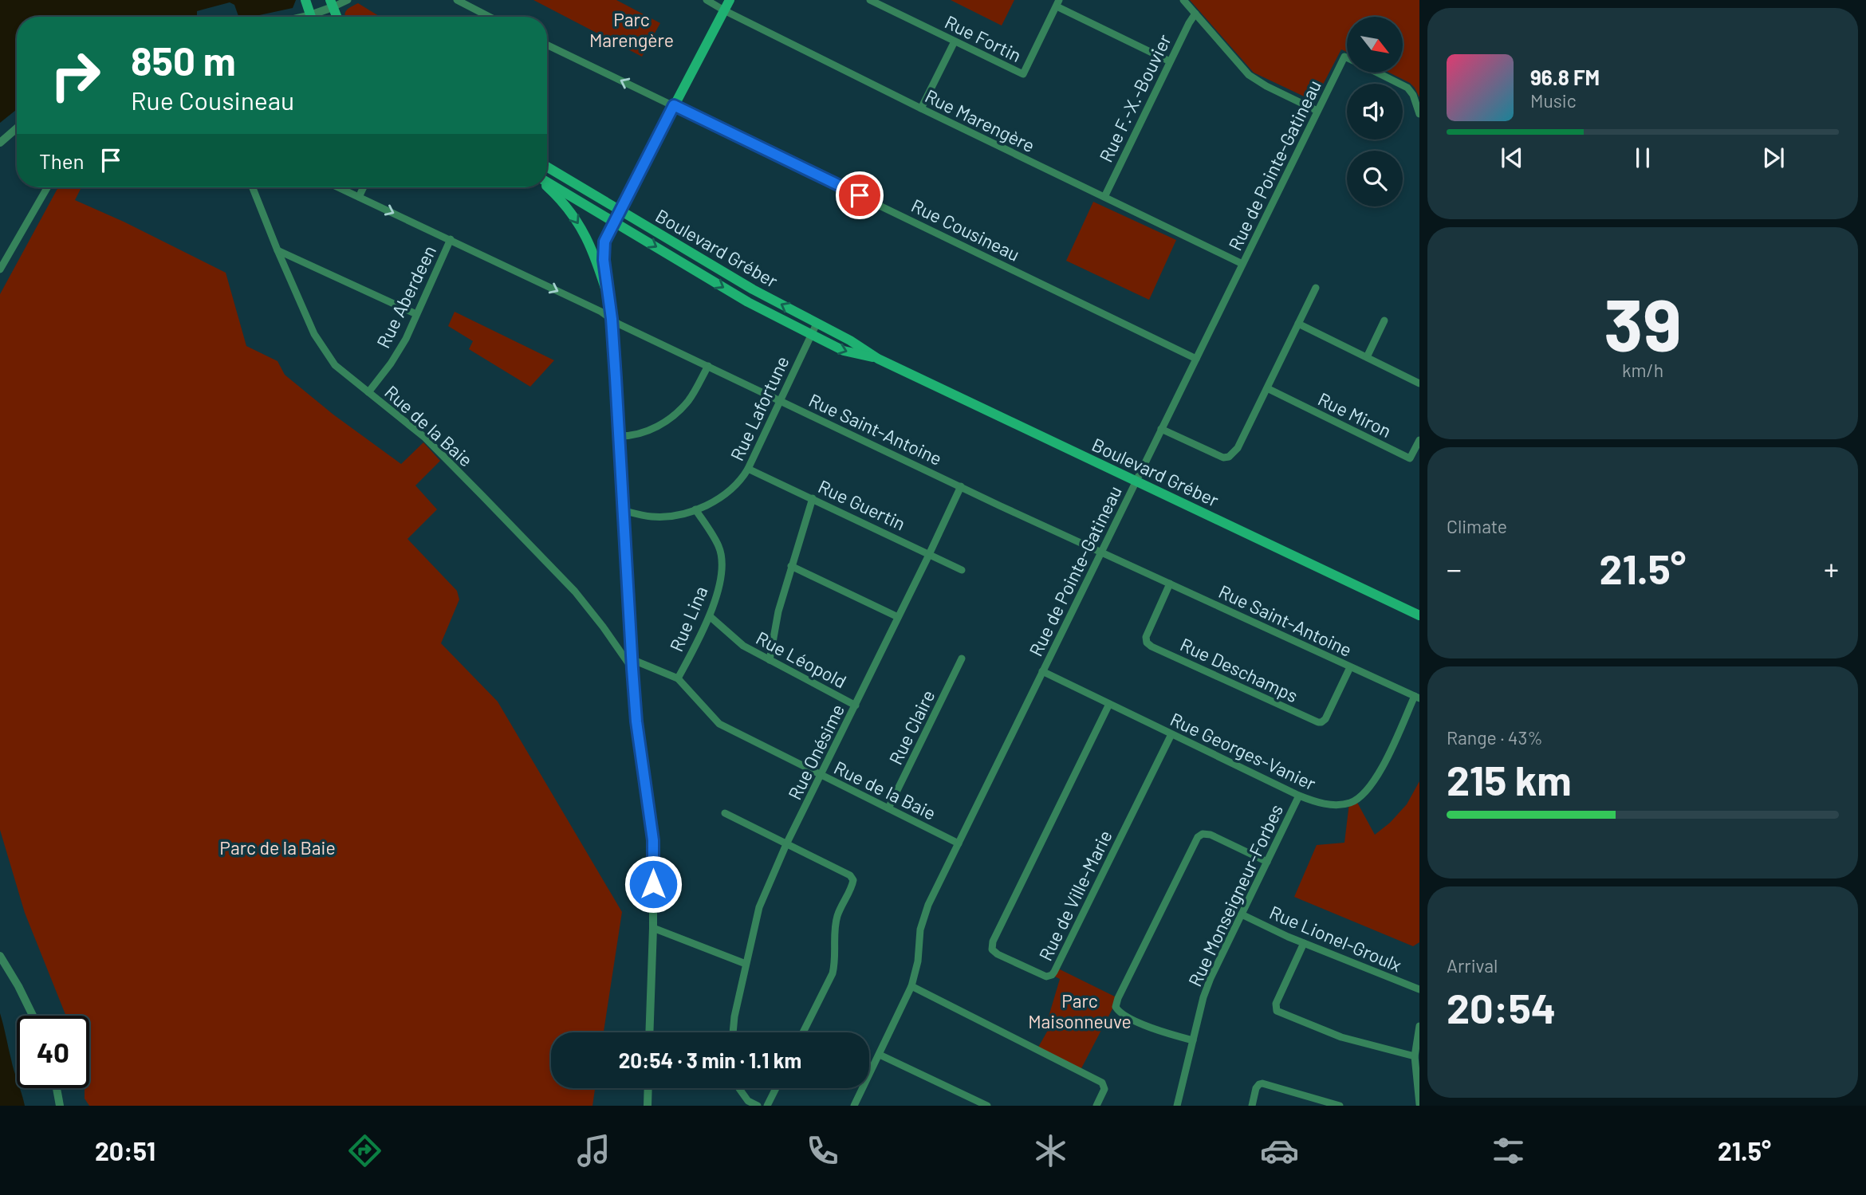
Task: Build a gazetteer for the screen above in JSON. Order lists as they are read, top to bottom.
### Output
{
  "streets": {
    "main road": ["Boulevard Gréber"],
    "street": [
      "Rue Fortin",
      "Rue F.-X.-Bouvier",
      "Rue Marengère",
      "Rue de Pointe-Gatineau",
      "Rue Cousineau",
      "Rue Aberdeen",
      "Rue Lafortune",
      "Rue Miron",
      "Rue de la Baie",
      "Rue Saint-Antoine",
      "Rue Guertin",
      "Rue Lina",
      "Rue Léopold",
      "Rue Deschamps",
      "Rue Claire",
      "Rue Georges-Vanier",
      "Rue Onésime",
      "Rue de Ville-Marie",
      "Rue Monseigneur-Forbes",
      "Rue Lionel-Groulx"
    ]
  },
  "crossings": [
    ["Rue F.-X.-Bouvier", "Rue Marengère"],
    ["Rue Marengère", "Rue de Pointe-Gatineau"],
    ["Rue de Pointe-Gatineau", "Rue Cousineau"],
    ["Rue de Pointe-Gatineau", "Boulevard Gréber"],
    ["Rue de Pointe-Gatineau", "Rue de la Baie"],
    ["Rue de Pointe-Gatineau", "Rue Saint-Antoine"],
    ["Rue de Pointe-Gatineau", "Rue Georges-Vanier"],
    ["Boulevard Gréber", "Rue Lafortune"],
    ["Rue Aberdeen", "Rue de la Baie"],
    ["Rue Aberdeen", "Rue Saint-Antoine"],
    ["Rue Lafortune", "Rue Saint-Antoine"],
    ["Rue Lafortune", "Rue Guertin"],
    ["Rue Lafortune", "Rue Lina"],
    ["Rue de la Baie", "Rue Lina"],
    ["Rue de la Baie", "Rue Claire"],
    ["Rue de la Baie", "Rue Onésime"],
    ["Rue Saint-Antoine", "Rue Deschamps"],
    ["Rue Saint-Antoine", "Rue Georges-Vanier"],
    ["Rue Saint-Antoine", "Rue Onésime"],
    ["Rue Guertin", "Rue Onésime"],
    ["Rue Lina", "Rue Léopold"],
    ["Rue Léopold", "Rue Onésime"],
    ["Rue Georges-Vanier", "Rue de Ville-Marie"],
    ["Rue Georges-Vanier", "Rue Monseigneur-Forbes"],
    ["Rue Monseigneur-Forbes", "Rue Lionel-Groulx"]
  ],
  "parks": ["Parc Marengère", "Parc de la Baie", "Parc Maisonneuve"],
  "north": "bottom right",
  "page": {
    "turn": ["850 m", "Rue Cousineau"],
    "song": ["96.8 FM", "Music"],
    "then": "Then",
    "tile": [
      ["39", "km/h"],
      "Climate",
      ["Range · 43%", "215 km"],
      ["Arrival", "20:54"]
    ],
    "heat": ["−", "21.5°", "+"],
    "limit": "40",
    "trip": "20:54 · 3 min · 1.1 km",
    "tabs": ["20:51", "21.5°"]
  }
}
